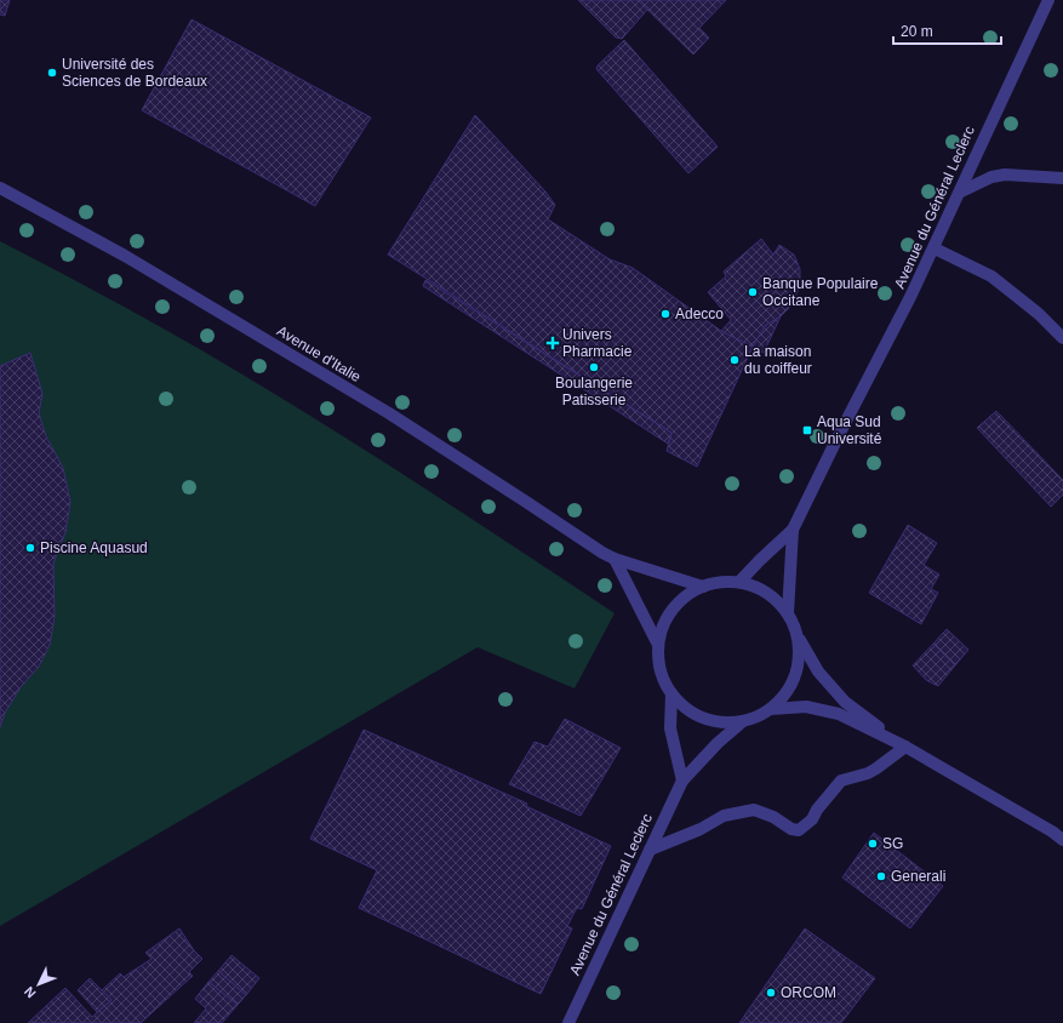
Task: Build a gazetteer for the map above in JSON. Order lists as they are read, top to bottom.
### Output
{
  "streets": {
    "street": ["Avenue du Général Leclerc", "Avenue d'Italie"]
  },
  "crossings": [
    ["Avenue du Général Leclerc", "Avenue d'Italie"]
  ],
  "places": {
    "other": [
      "Université des Sciences de Bordeaux",
      "Banque Populaire Occitane",
      "Adecco",
      "La maison du coiffeur",
      "Boulangerie Patisserie",
      "Piscine Aquasud",
      "SG",
      "Generali",
      "ORCOM"
    ],
    "health": ["Univers Pharmacie"],
    "transit": ["Aqua Sud Université"]
  },
  "scale_bar": "20 m",
  "north": "bottom left"
}
